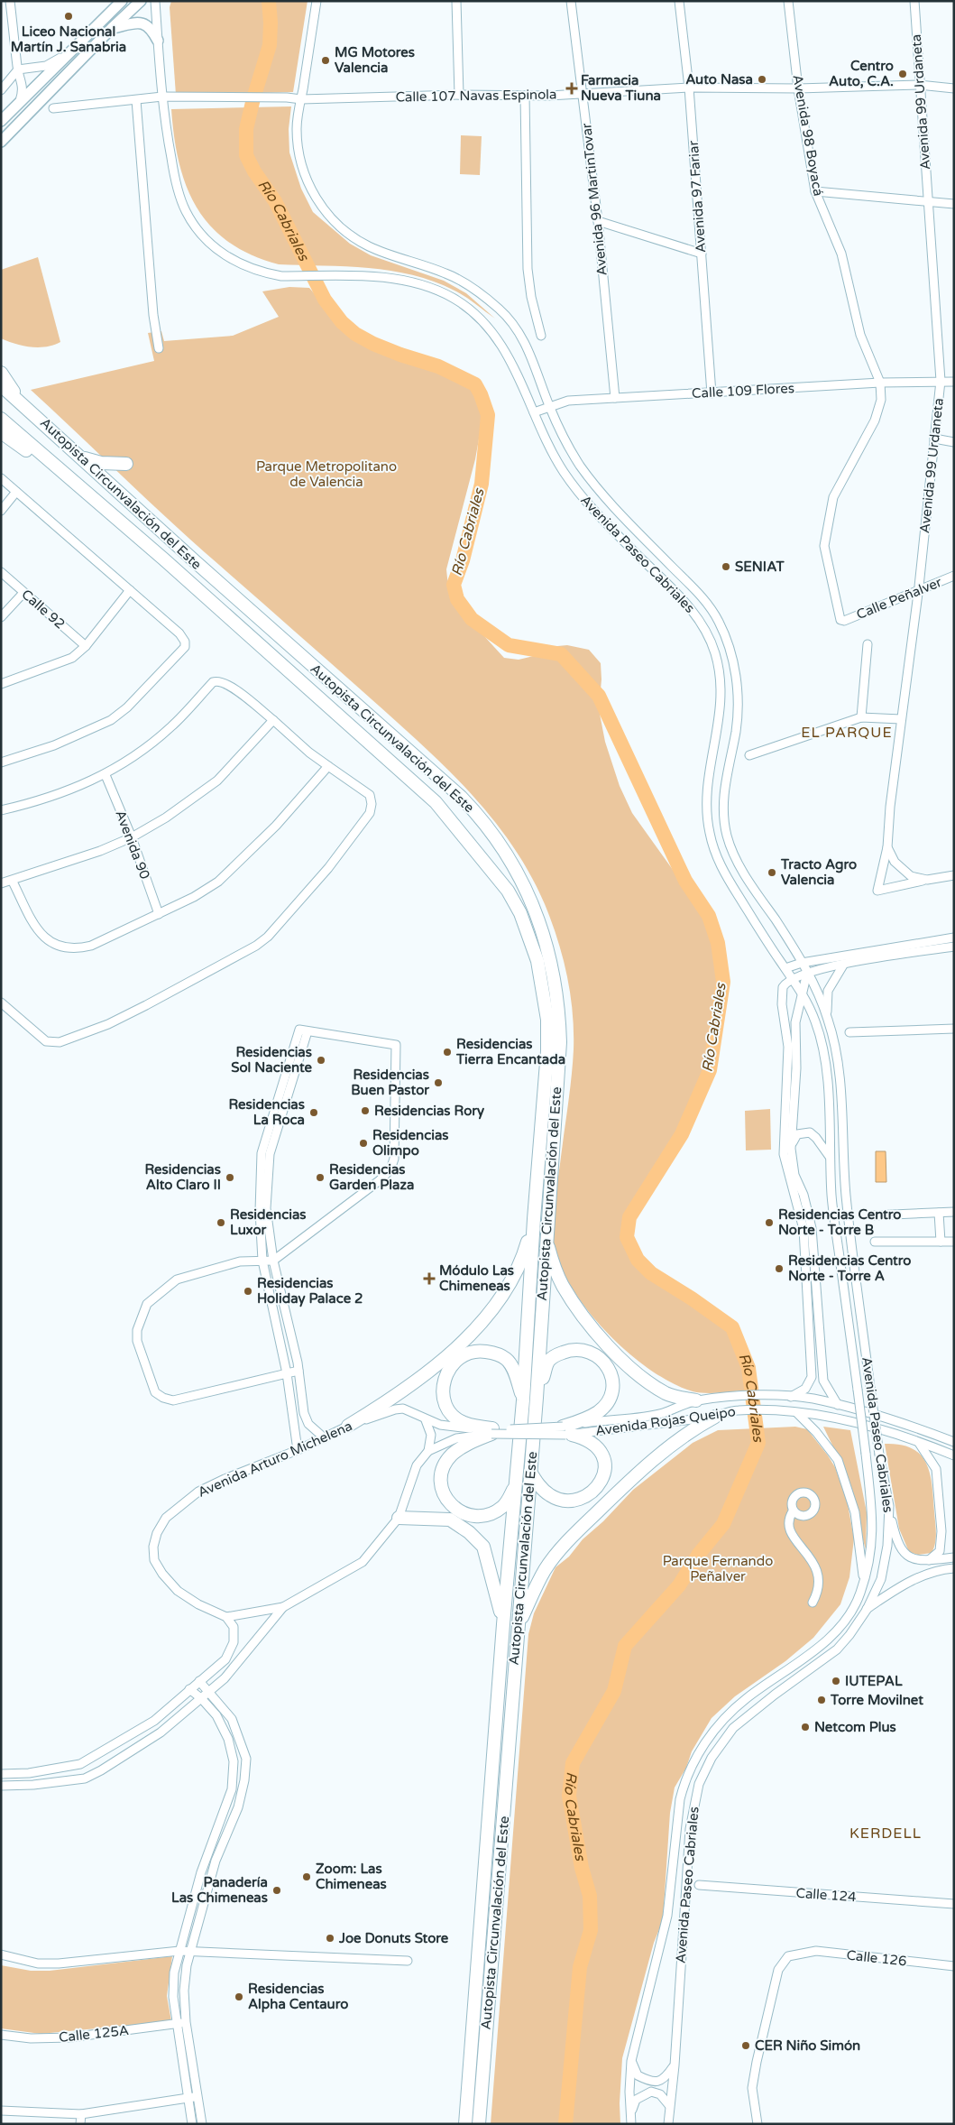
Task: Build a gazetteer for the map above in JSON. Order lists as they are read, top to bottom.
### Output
{
  "streets": {
    "highway": ["Autopista Circunvalación del Este"],
    "street": [
      "Calle 107 Navas Espinola",
      "Avenida 99 Urdaneta",
      "Avenida 98 Boyacá",
      "Avenida 97 Fariar",
      "Avenida 96 MartinTovar",
      "Calle 109 Flores",
      "Avenida Paseo Cabriales",
      "Calle Peñalver",
      "Calle 92",
      "Avenida 90",
      "Avenida Rojas Queipo",
      "Avenida Arturo Michelena",
      "Calle 124",
      "Calle 126",
      "Calle 125A"
    ]
  },
  "crossings": [
    ["Calle 107 Navas Espinola", "Avenida 99 Urdaneta"],
    ["Calle 107 Navas Espinola", "Avenida 98 Boyacá"],
    ["Calle 107 Navas Espinola", "Avenida 97 Fariar"],
    ["Calle 107 Navas Espinola", "Avenida 96 MartinTovar"],
    ["Calle 107 Navas Espinola", "Avenida Paseo Cabriales"],
    ["Avenida 99 Urdaneta", "Calle 109 Flores"],
    ["Avenida 99 Urdaneta", "Calle Peñalver"],
    ["Avenida 98 Boyacá", "Calle 109 Flores"],
    ["Avenida 98 Boyacá", "Calle Peñalver"],
    ["Avenida 97 Fariar", "Calle 109 Flores"],
    ["Avenida 96 MartinTovar", "Calle 109 Flores"],
    ["Calle 109 Flores", "Avenida Paseo Cabriales"],
    ["Avenida Rojas Queipo", "Avenida Arturo Michelena"]
  ],
  "districts": ["EL PARQUE", "KERDELL"],
  "water": ["Río Cabriales"],
  "parks": ["Parque Metropolitano de Valencia", "Parque Fernando Peñalver"],
  "places": {
    "other": [
      "Liceo Nacional Martín J. Sanabria",
      "MG Motores Valencia",
      "Centro Auto, C.A.",
      "Auto Nasa",
      "SENIAT",
      "Tracto Agro Valencia",
      "Residencias Tierra Encantada",
      "Residencias Sol Naciente",
      "Residencias Buen Pastor",
      "Residencias Rory",
      "Residencias La Roca",
      "Residencias Olimpo",
      "Residencias Alto Claro II",
      "Residencias Garden Plaza",
      "Residencias Luxor",
      "Residencias Centro Norte - Torre B",
      "Residencias Centro Norte - Torre A",
      "Residencias Holiday Palace 2",
      "IUTEPAL",
      "Torre Movilnet",
      "Netcom Plus",
      "Zoom: Las Chimeneas",
      "Panadería Las Chimeneas",
      "Joe Donuts Store",
      "Residencias Alpha Centauro",
      "CER Niño Simón"
    ],
    "health": ["Farmacia Nueva Tiuna", "Módulo Las Chimeneas"]
  }
}
